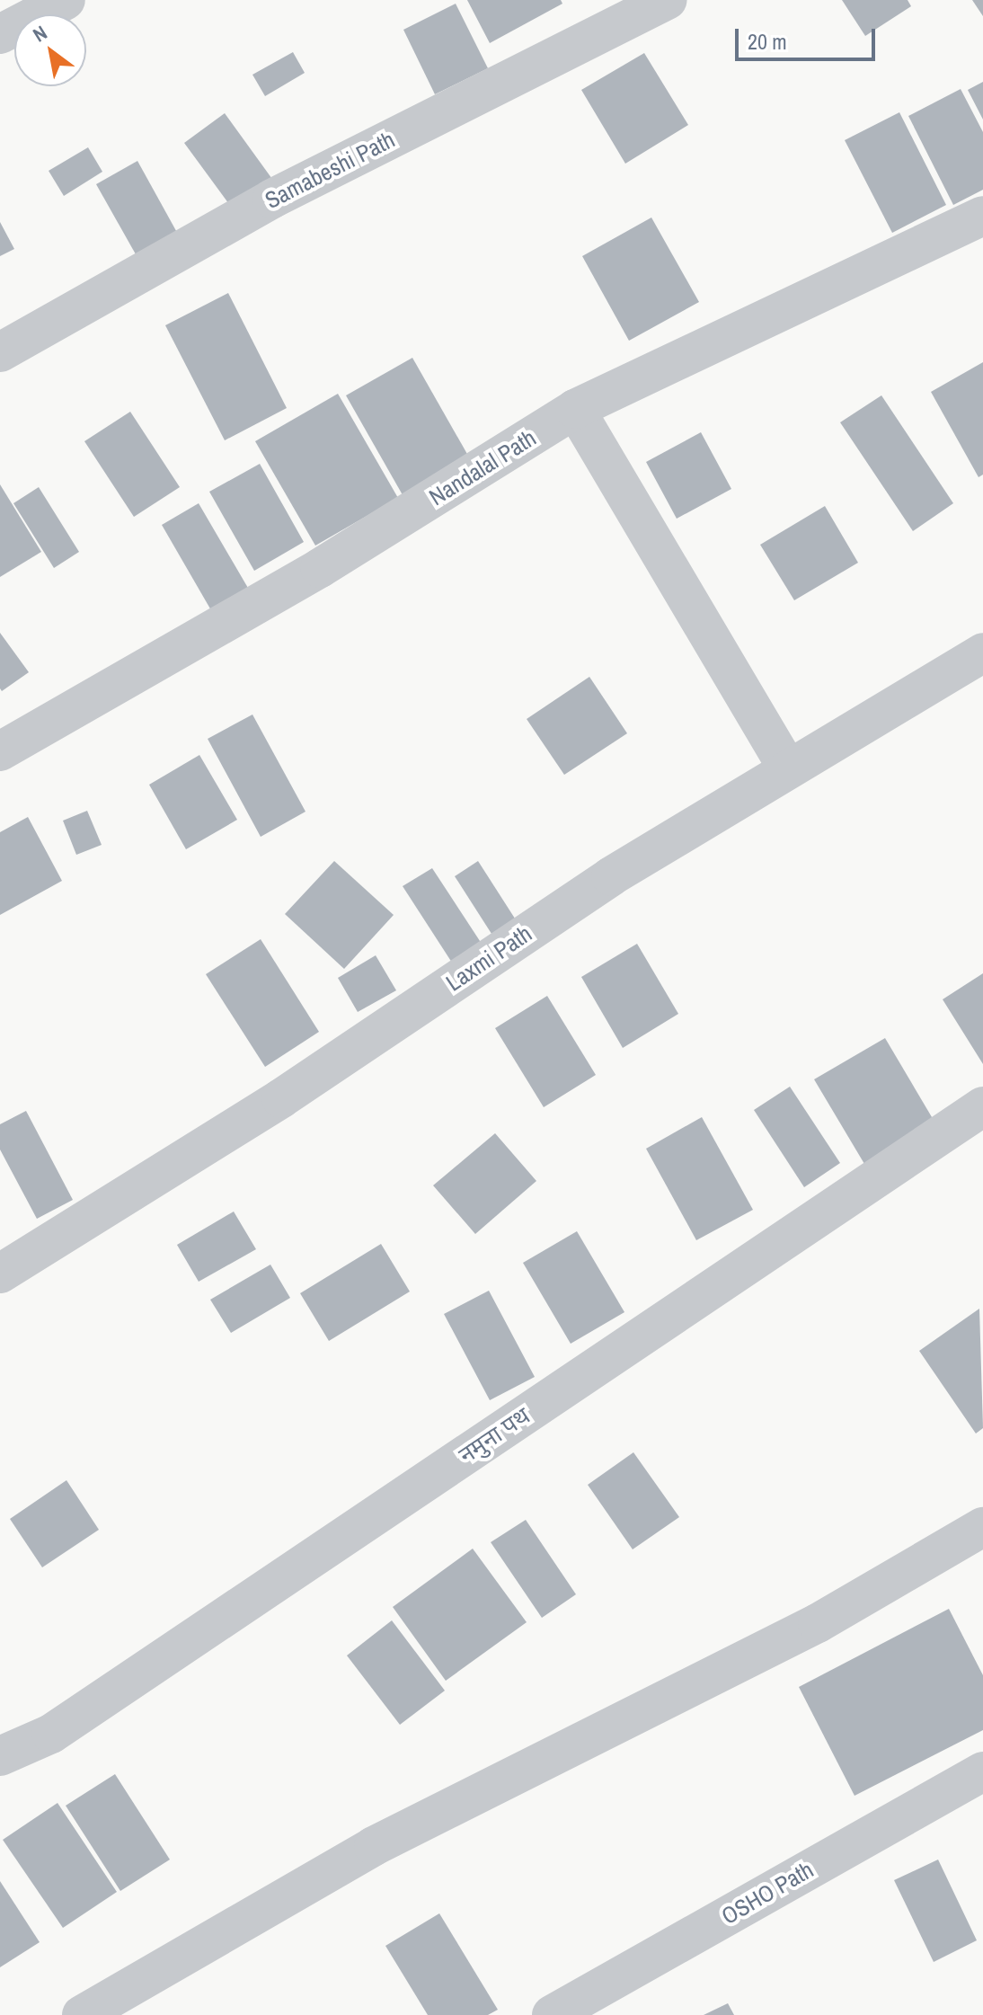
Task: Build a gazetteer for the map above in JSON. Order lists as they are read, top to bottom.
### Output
{
  "streets": {
    "street": [
      "Samabeshi Path",
      "Nandalal Path",
      "Laxmi Path",
      "नमुना पथ",
      "OSHO Path"
    ]
  },
  "scale_bar": "20 m",
  "north": "top left"
}
